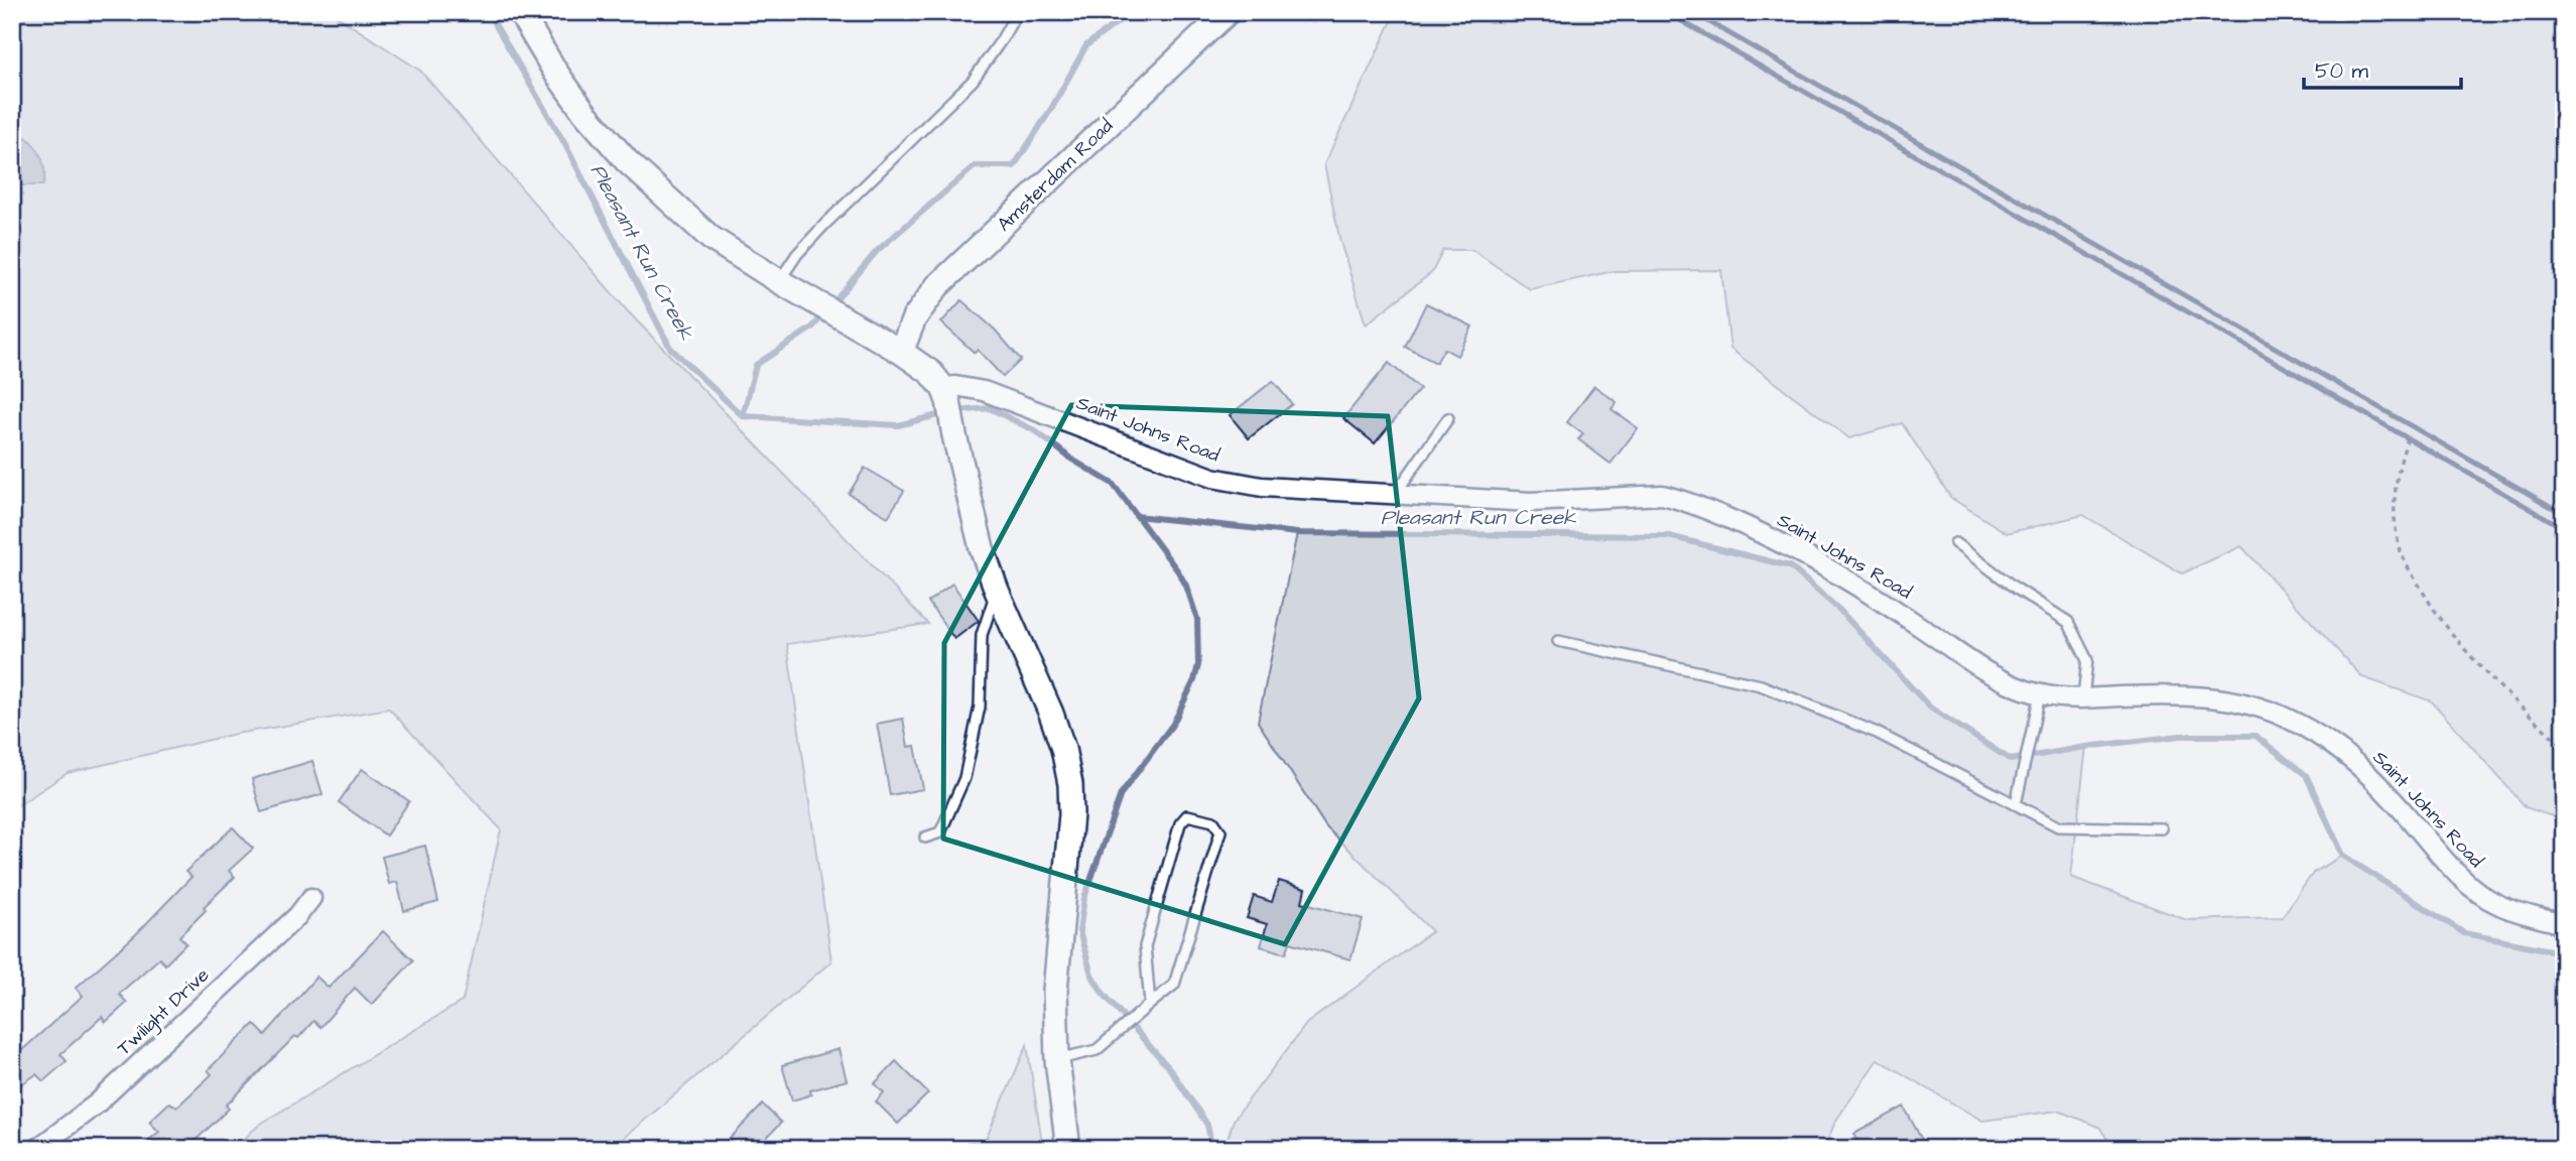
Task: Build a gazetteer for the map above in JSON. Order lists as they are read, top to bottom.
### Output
{
  "streets": {
    "street": ["Amsterdam Road", "Saint Johns Road", "Twilight Drive"]
  },
  "water": ["Pleasant Run Creek"],
  "scale_bar": "50 m"
}
